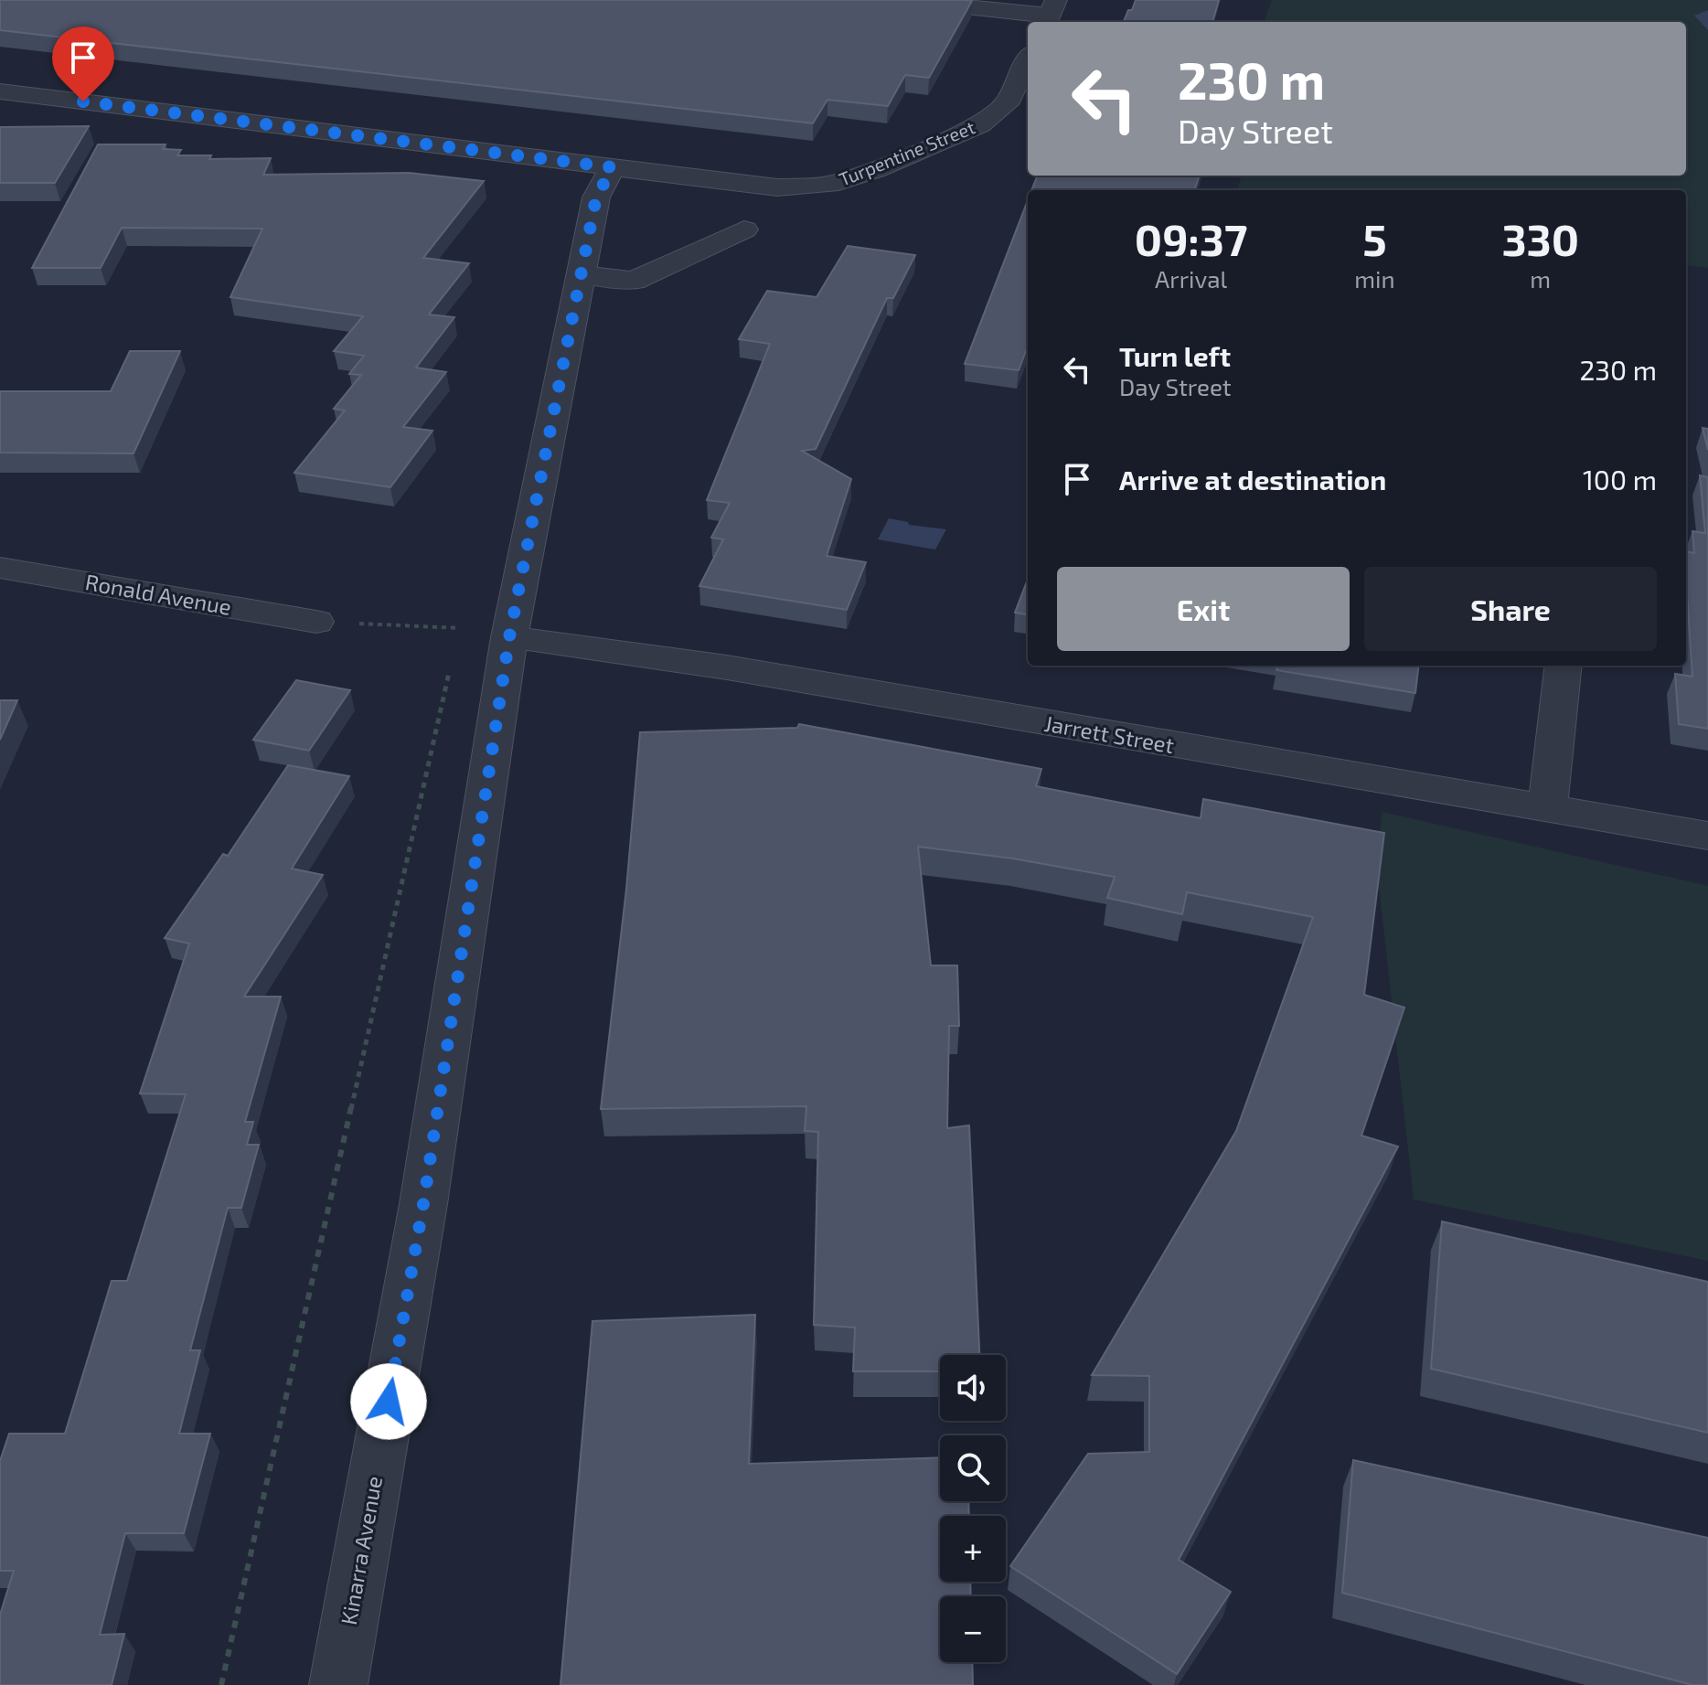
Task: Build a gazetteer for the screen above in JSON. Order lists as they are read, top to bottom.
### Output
{
  "streets": {
    "street": [
      "Turpentine Street",
      "Ronald Avenue",
      "Jarrett Street",
      "Kinarra Avenue"
    ]
  },
  "crossings": [
    ["Turpentine Street", "Kinarra Avenue"],
    ["Jarrett Street", "Kinarra Avenue"]
  ],
  "page": {
    "turn": ["230 m", "Day Street"],
    "eta": [
      "09:37",
      "Arrival",
      "5",
      "min",
      "330",
      "m"
    ],
    "list": [
      {
        "name": "Turn left",
        "note": "Day Street",
        "value": "230 m"
      },
      {
        "name": "Arrive at destination",
        "value": "100 m"
      }
    ],
    "buttons": ["Exit", "Share"],
    "map_buttons": ["+", "−"]
  }
}
